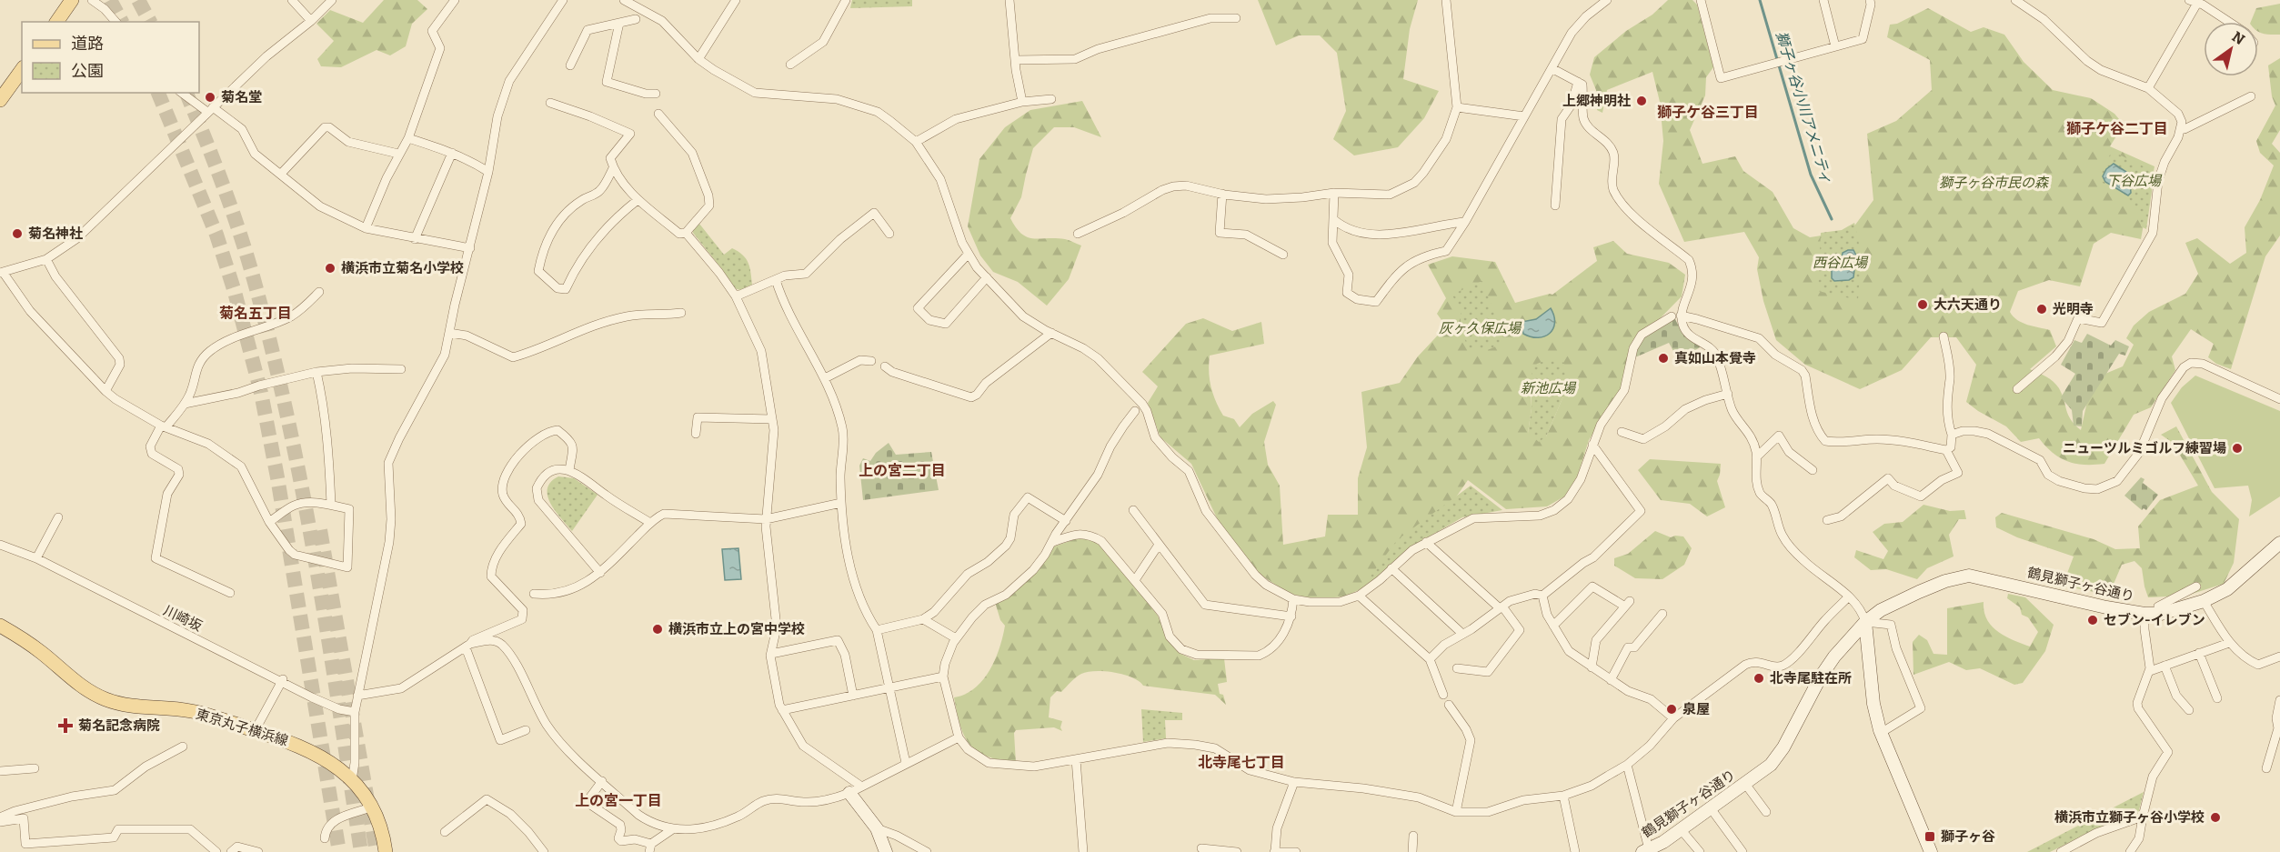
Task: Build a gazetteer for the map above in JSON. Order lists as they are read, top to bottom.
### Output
{
  "streets": {
    "main road": ["鶴見獅子ヶ谷通り", "東京丸子横浜線"],
    "street": ["川崎坂"]
  },
  "districts": [
    "獅子ケ谷三丁目",
    "獅子ケ谷二丁目",
    "菊名五丁目",
    "上の宮二丁目",
    "北寺尾七丁目",
    "上の宮一丁目"
  ],
  "water": ["獅子ヶ谷小川アメニティ"],
  "parks": [
    "下谷広場",
    "獅子ヶ谷市民の森",
    "西谷広場",
    "灰ヶ久保広場",
    "新池広場"
  ],
  "places": {
    "other": [
      "菊名堂",
      "上郷神明社",
      "菊名神社",
      "横浜市立菊名小学校",
      "大六天通り",
      "光明寺",
      "真如山本覺寺",
      "ニューツルミゴルフ練習場",
      "セブン-イレブン",
      "横浜市立上の宮中学校",
      "北寺尾駐在所",
      "泉屋",
      "横浜市立獅子ヶ谷小学校"
    ],
    "health": ["菊名記念病院"],
    "transit": ["獅子ヶ谷"]
  },
  "legend": ["道路", "公園"],
  "north": "top right"
}
